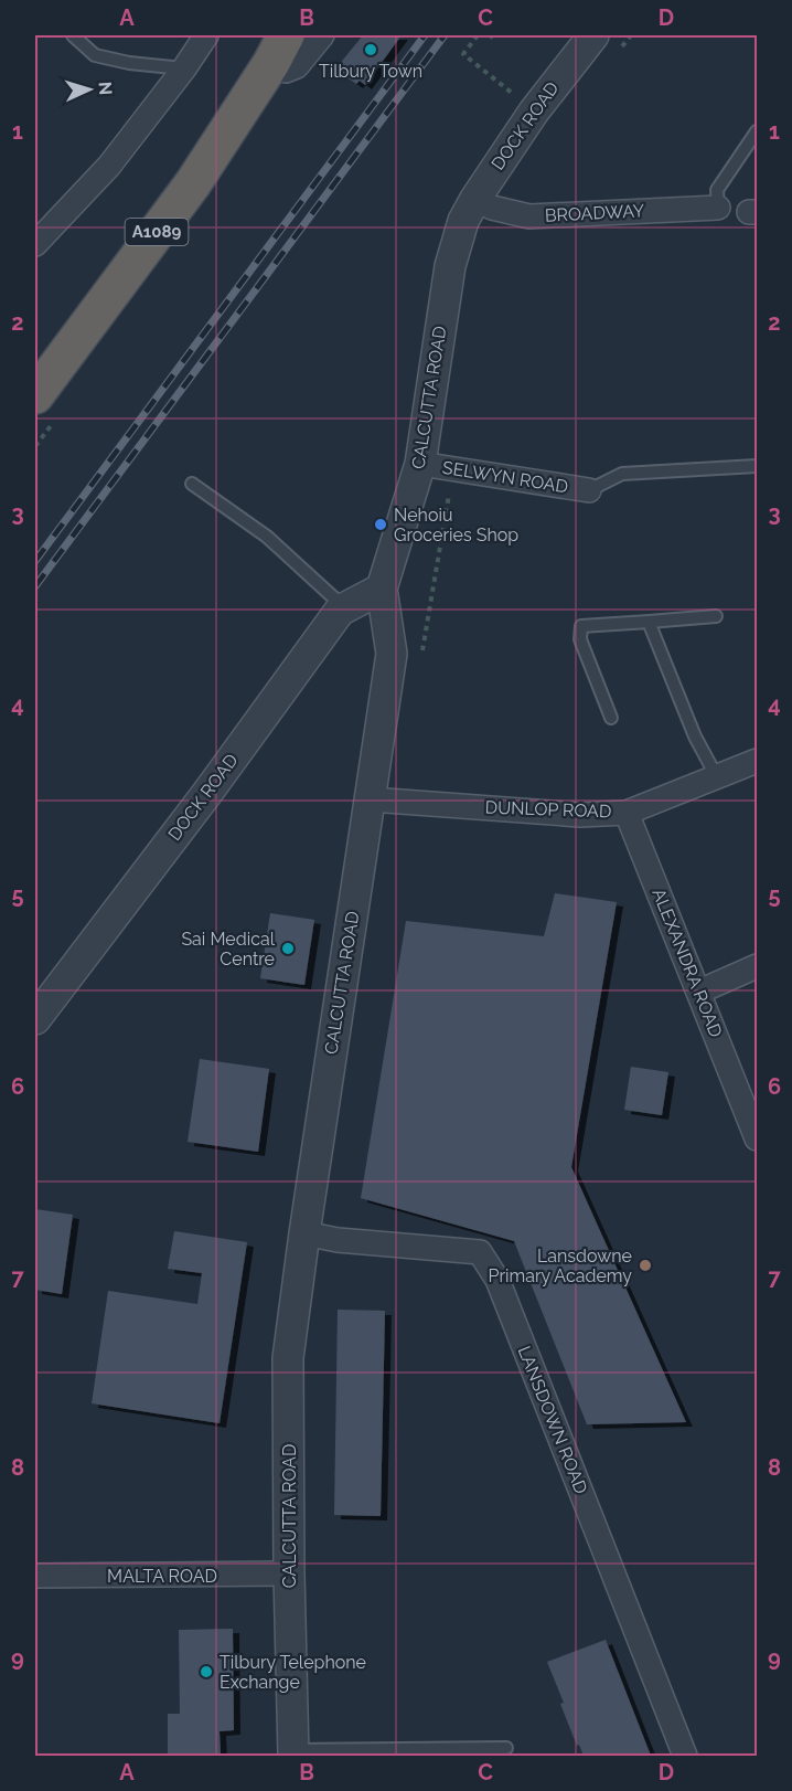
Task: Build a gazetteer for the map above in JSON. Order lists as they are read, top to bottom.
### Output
{
  "streets": {
    "highway": ["A1089"],
    "street": [
      "DOCK ROAD",
      "BROADWAY",
      "CALCUTTA ROAD",
      "SELWYN ROAD",
      "DUNLOP ROAD",
      "ALEXANDRA ROAD",
      "LANSDOWN ROAD",
      "MALTA ROAD"
    ]
  },
  "crossings": [
    ["DOCK ROAD", "BROADWAY"],
    ["DOCK ROAD", "CALCUTTA ROAD"],
    ["BROADWAY", "CALCUTTA ROAD"],
    ["CALCUTTA ROAD", "SELWYN ROAD"],
    ["CALCUTTA ROAD", "DUNLOP ROAD"],
    ["CALCUTTA ROAD", "LANSDOWN ROAD"],
    ["CALCUTTA ROAD", "MALTA ROAD"],
    ["DUNLOP ROAD", "ALEXANDRA ROAD"]
  ],
  "places": [
    "Tilbury Town",
    "Nehoiu Groceries Shop",
    "Sai Medical Centre",
    "Lansdowne Primary Academy",
    "Tilbury Telephone Exchange"
  ],
  "north": "right",
  "grid": {
    "columns": [
      "A",
      "B",
      "C",
      "D"
    ],
    "rows": [
      "1",
      "2",
      "3",
      "4",
      "5",
      "6",
      "7",
      "8",
      "9"
    ]
  }
}
